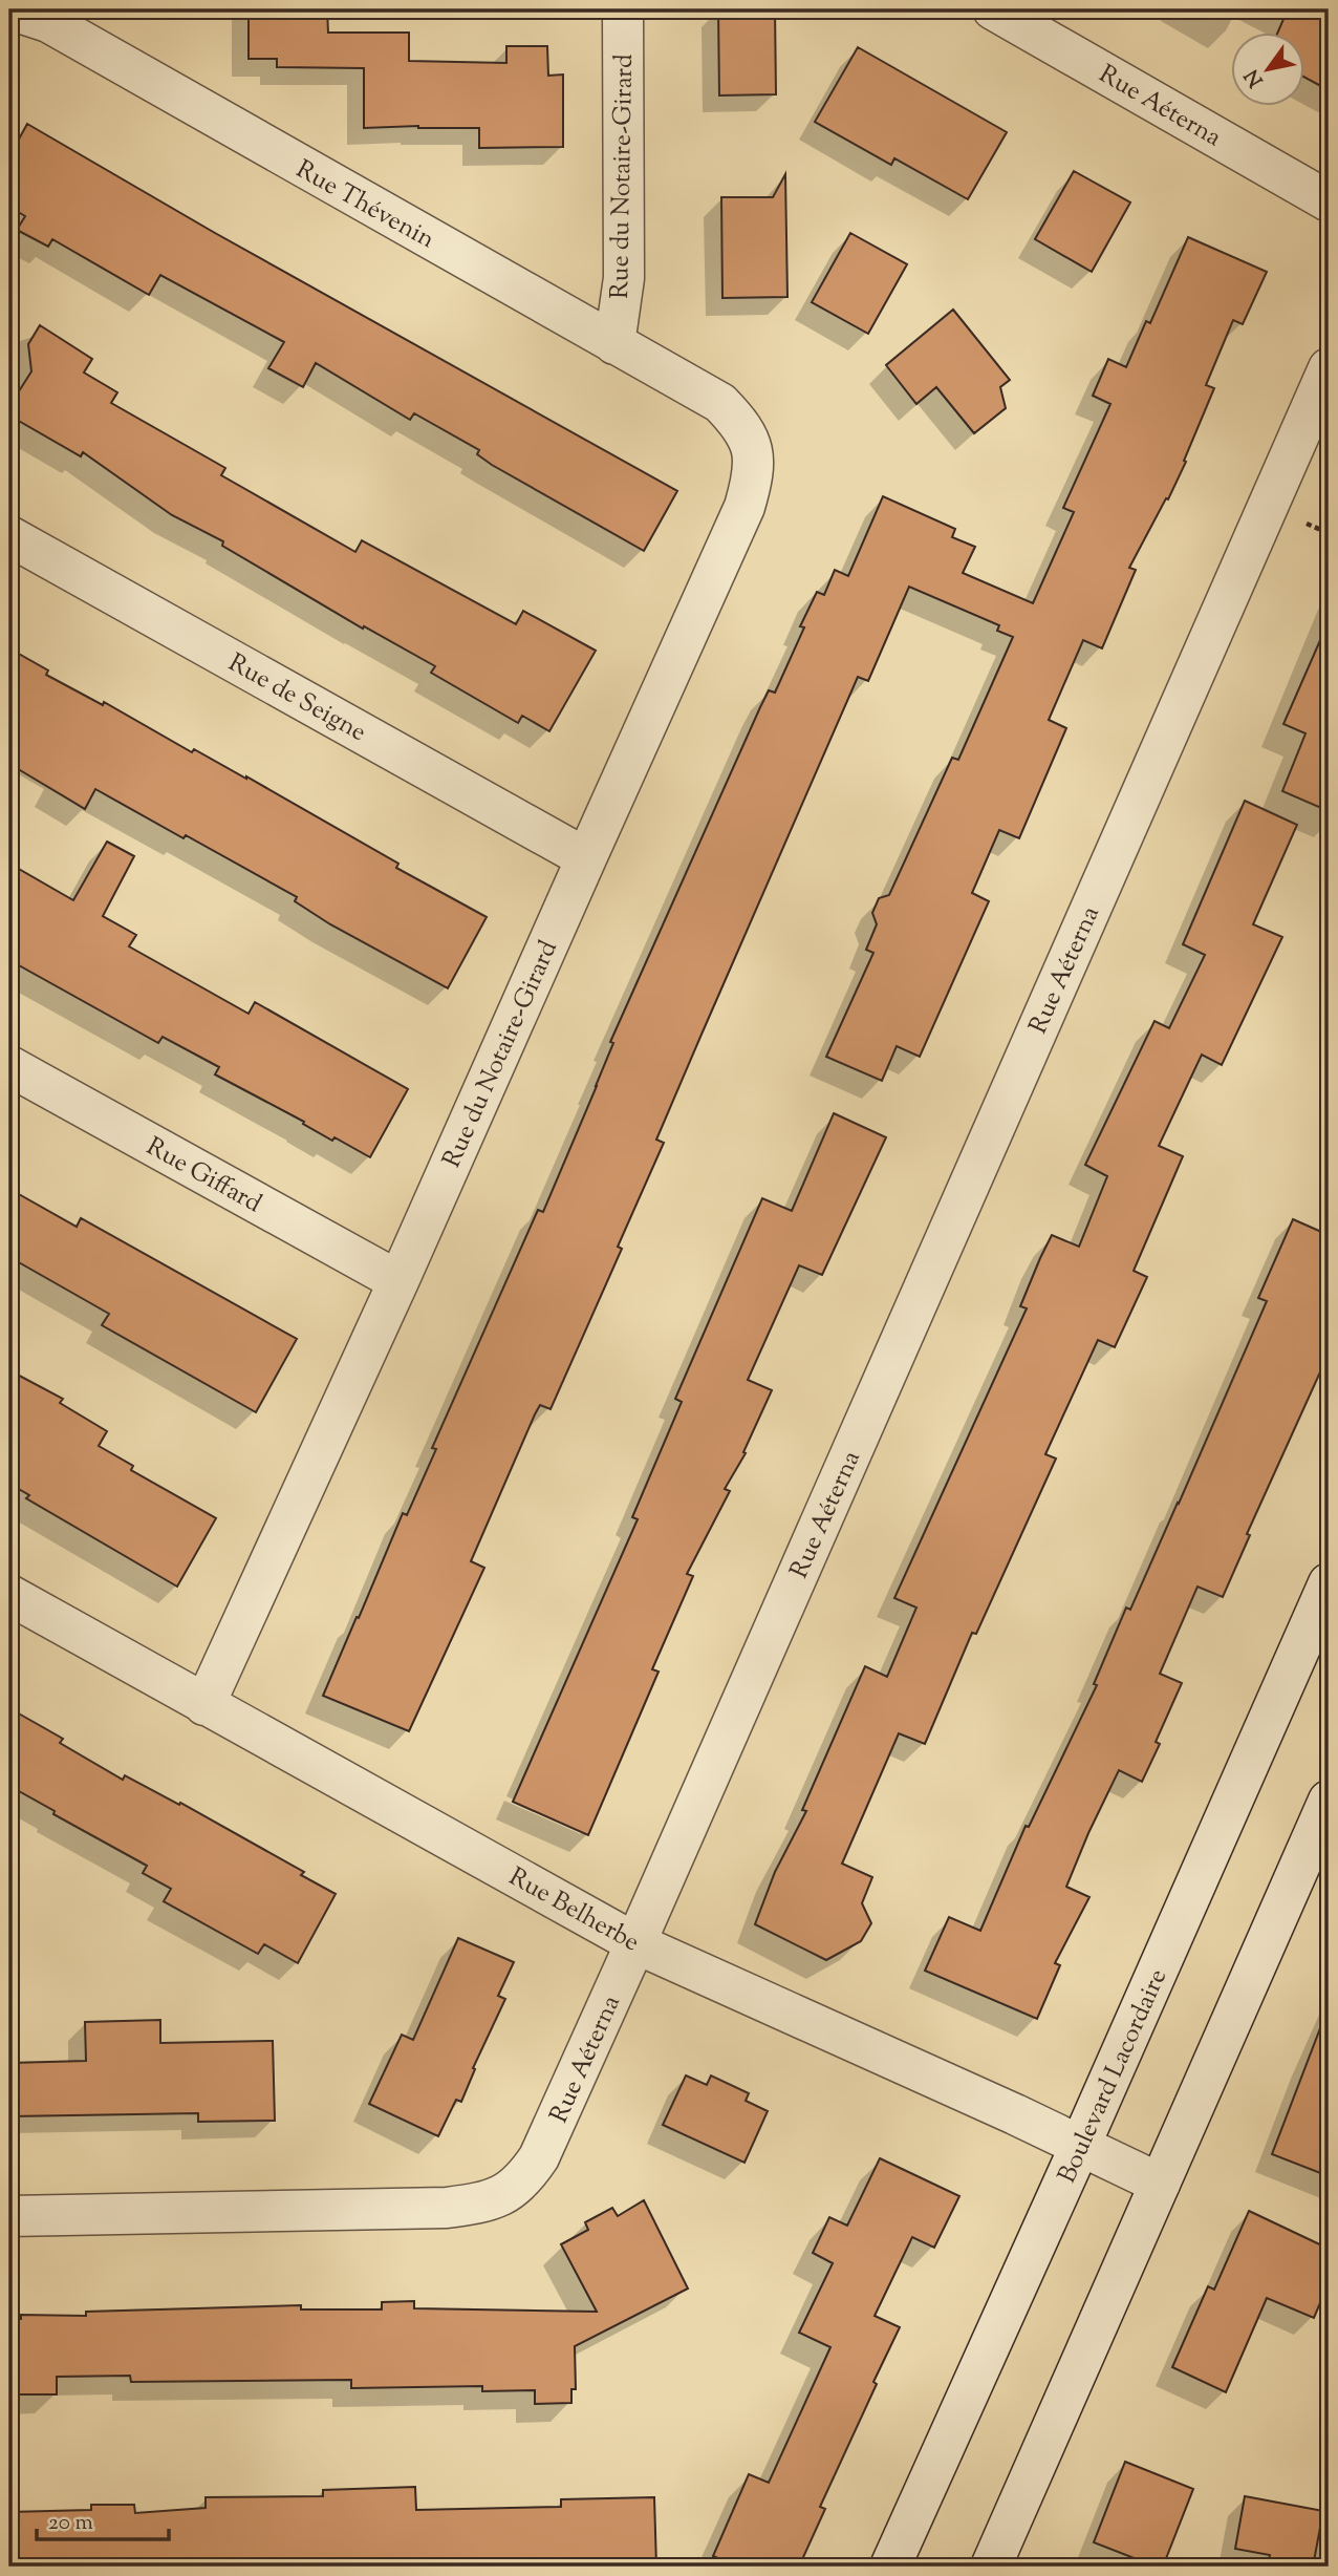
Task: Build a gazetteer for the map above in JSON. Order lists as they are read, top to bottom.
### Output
{
  "streets": {
    "street": [
      "Rue Aéterna",
      "Rue du Notaire-Girard",
      "Rue Thévenin",
      "Rue de Seigne",
      "Rue Giffard",
      "Rue Belherbe",
      "Boulevard Lacordaire"
    ]
  },
  "crossings": [
    ["Rue Aéterna", "Rue Belherbe"],
    ["Rue du Notaire-Girard", "Rue Thévenin"],
    ["Rue du Notaire-Girard", "Rue de Seigne"],
    ["Rue du Notaire-Girard", "Rue Giffard"],
    ["Rue du Notaire-Girard", "Rue Belherbe"],
    ["Rue Belherbe", "Boulevard Lacordaire"]
  ],
  "scale_bar": "20 m",
  "north": "bottom left"
}
